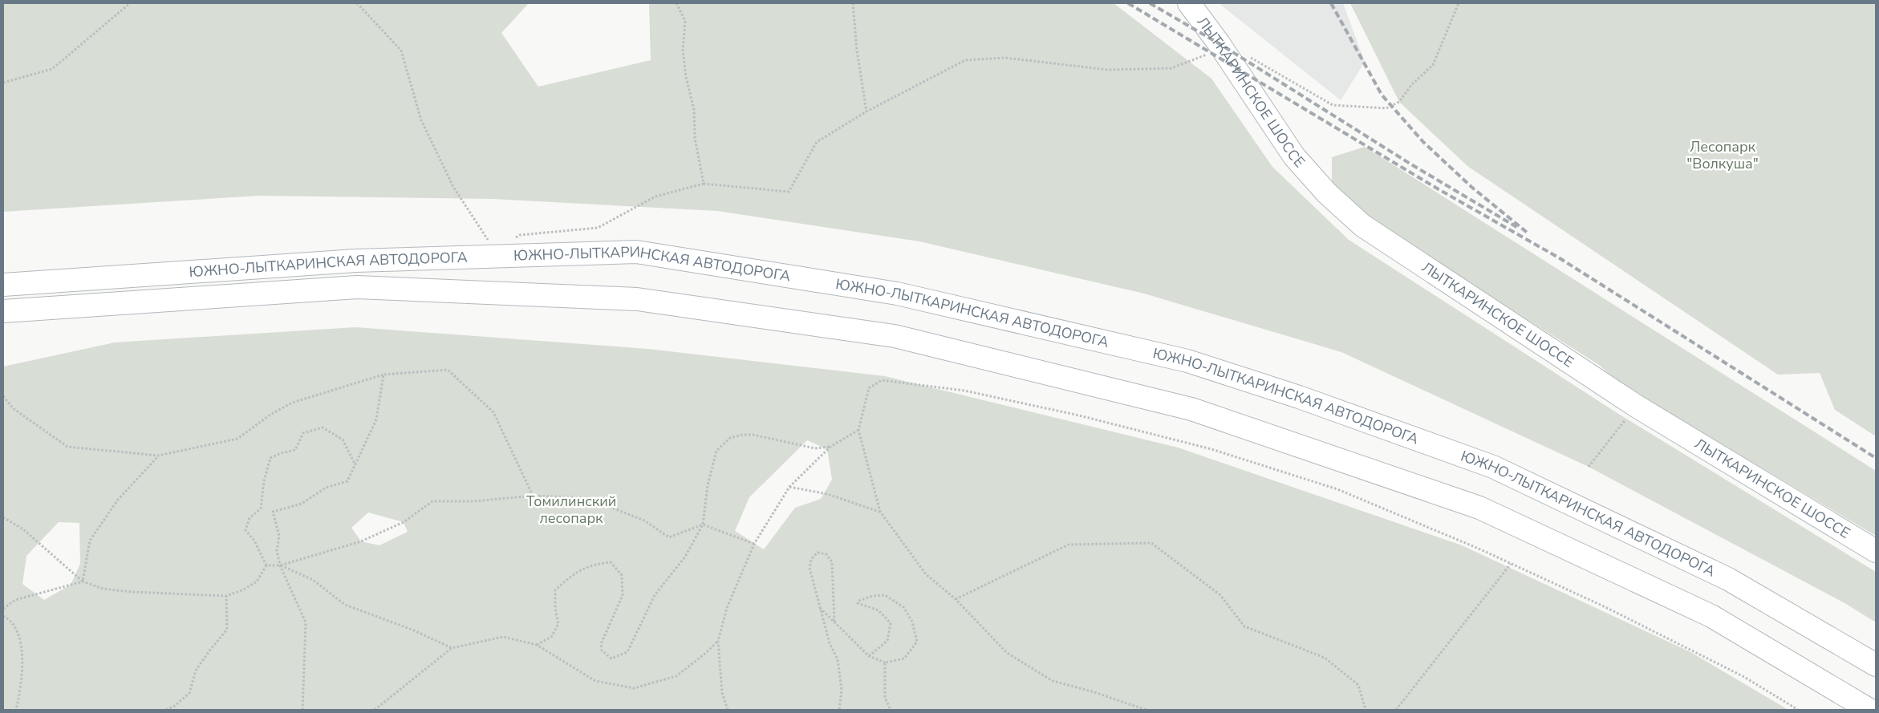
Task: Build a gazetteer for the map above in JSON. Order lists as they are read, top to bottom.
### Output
{
  "streets": {
    "main road": ["ЛЫТКАРИНСКОЕ ШОССЕ", "ЮЖНО-ЛЫТКАРИНСКАЯ АВТОДОРОГА"]
  },
  "parks": ["Лесопарк \"Волкуша\"", "Томилинский лесопарк"]
}
